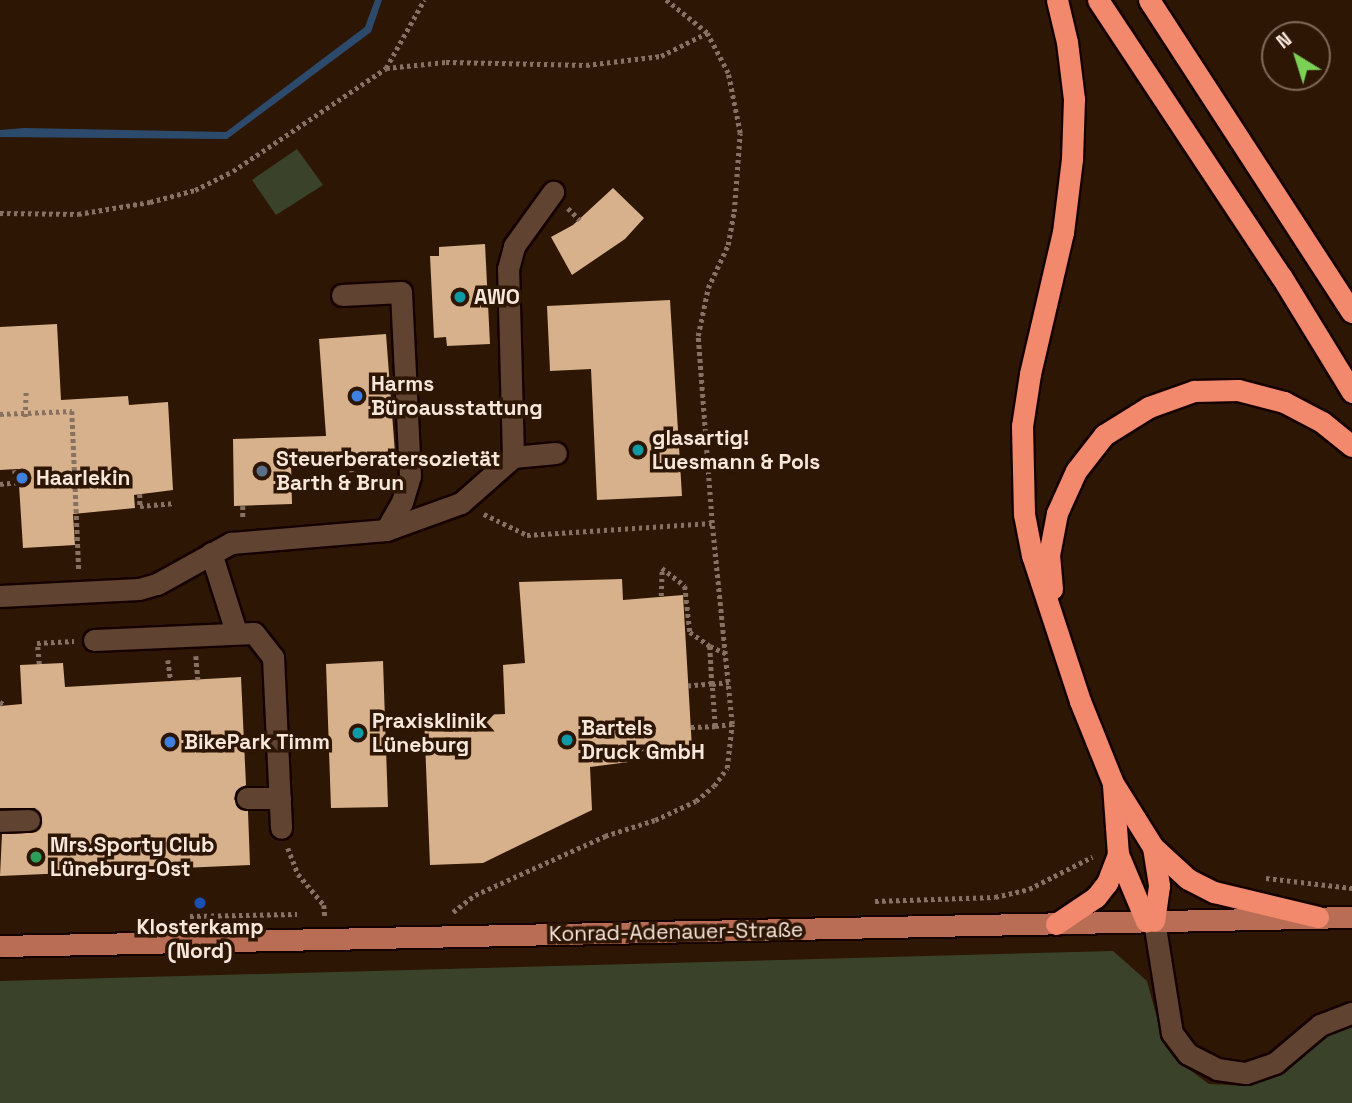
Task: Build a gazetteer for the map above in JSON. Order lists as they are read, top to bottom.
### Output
{
  "streets": {
    "main road": ["Konrad-Adenauer-Straße"]
  },
  "places": [
    "AWO",
    "Harms Büroausstattung",
    "glasartig! Luesmann & Pols",
    "Steuerberatersozietät Barth & Brun",
    "Haarlekin",
    "Praxisklinik Lüneburg",
    "Bartels Druck GmbH",
    "BikePark Timm",
    "Mrs.Sporty Club Lüneburg-Ost",
    "Klosterkamp (Nord)"
  ],
  "north": "top left"
}
